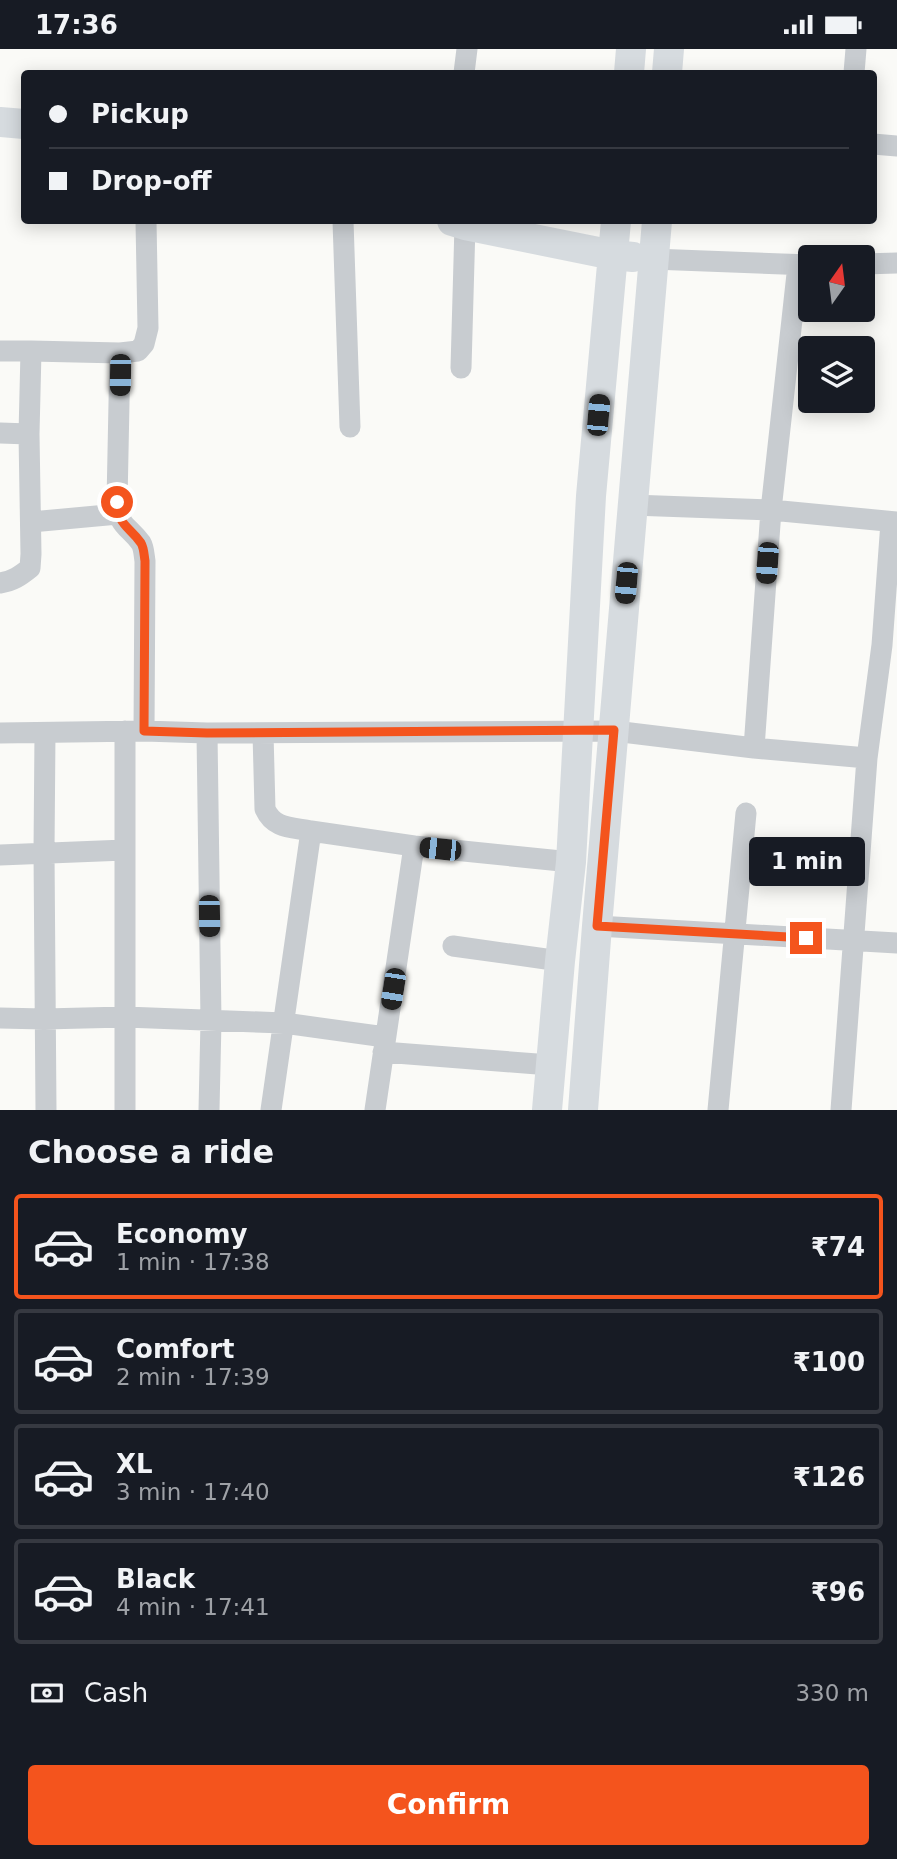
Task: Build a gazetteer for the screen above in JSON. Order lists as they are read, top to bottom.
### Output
{
  "north": "top",
  "page": {
    "status": "17:36",
    "banner": ["Pickup", "Drop-off"],
    "bubble": "1 min",
    "heading": "Choose a ride",
    "list": [
      {
        "name": "Economy",
        "note": "1 min · 17:38",
        "value": "₹74"
      },
      {
        "name": "Comfort",
        "note": "2 min · 17:39",
        "value": "₹100"
      },
      {
        "name": "XL",
        "note": "3 min · 17:40",
        "value": "₹126"
      },
      {
        "name": "Black",
        "note": "4 min · 17:41",
        "value": "₹96"
      }
    ],
    "pay": ["Cash", "330 m"],
    "buttons": "Confirm"
  }
}
